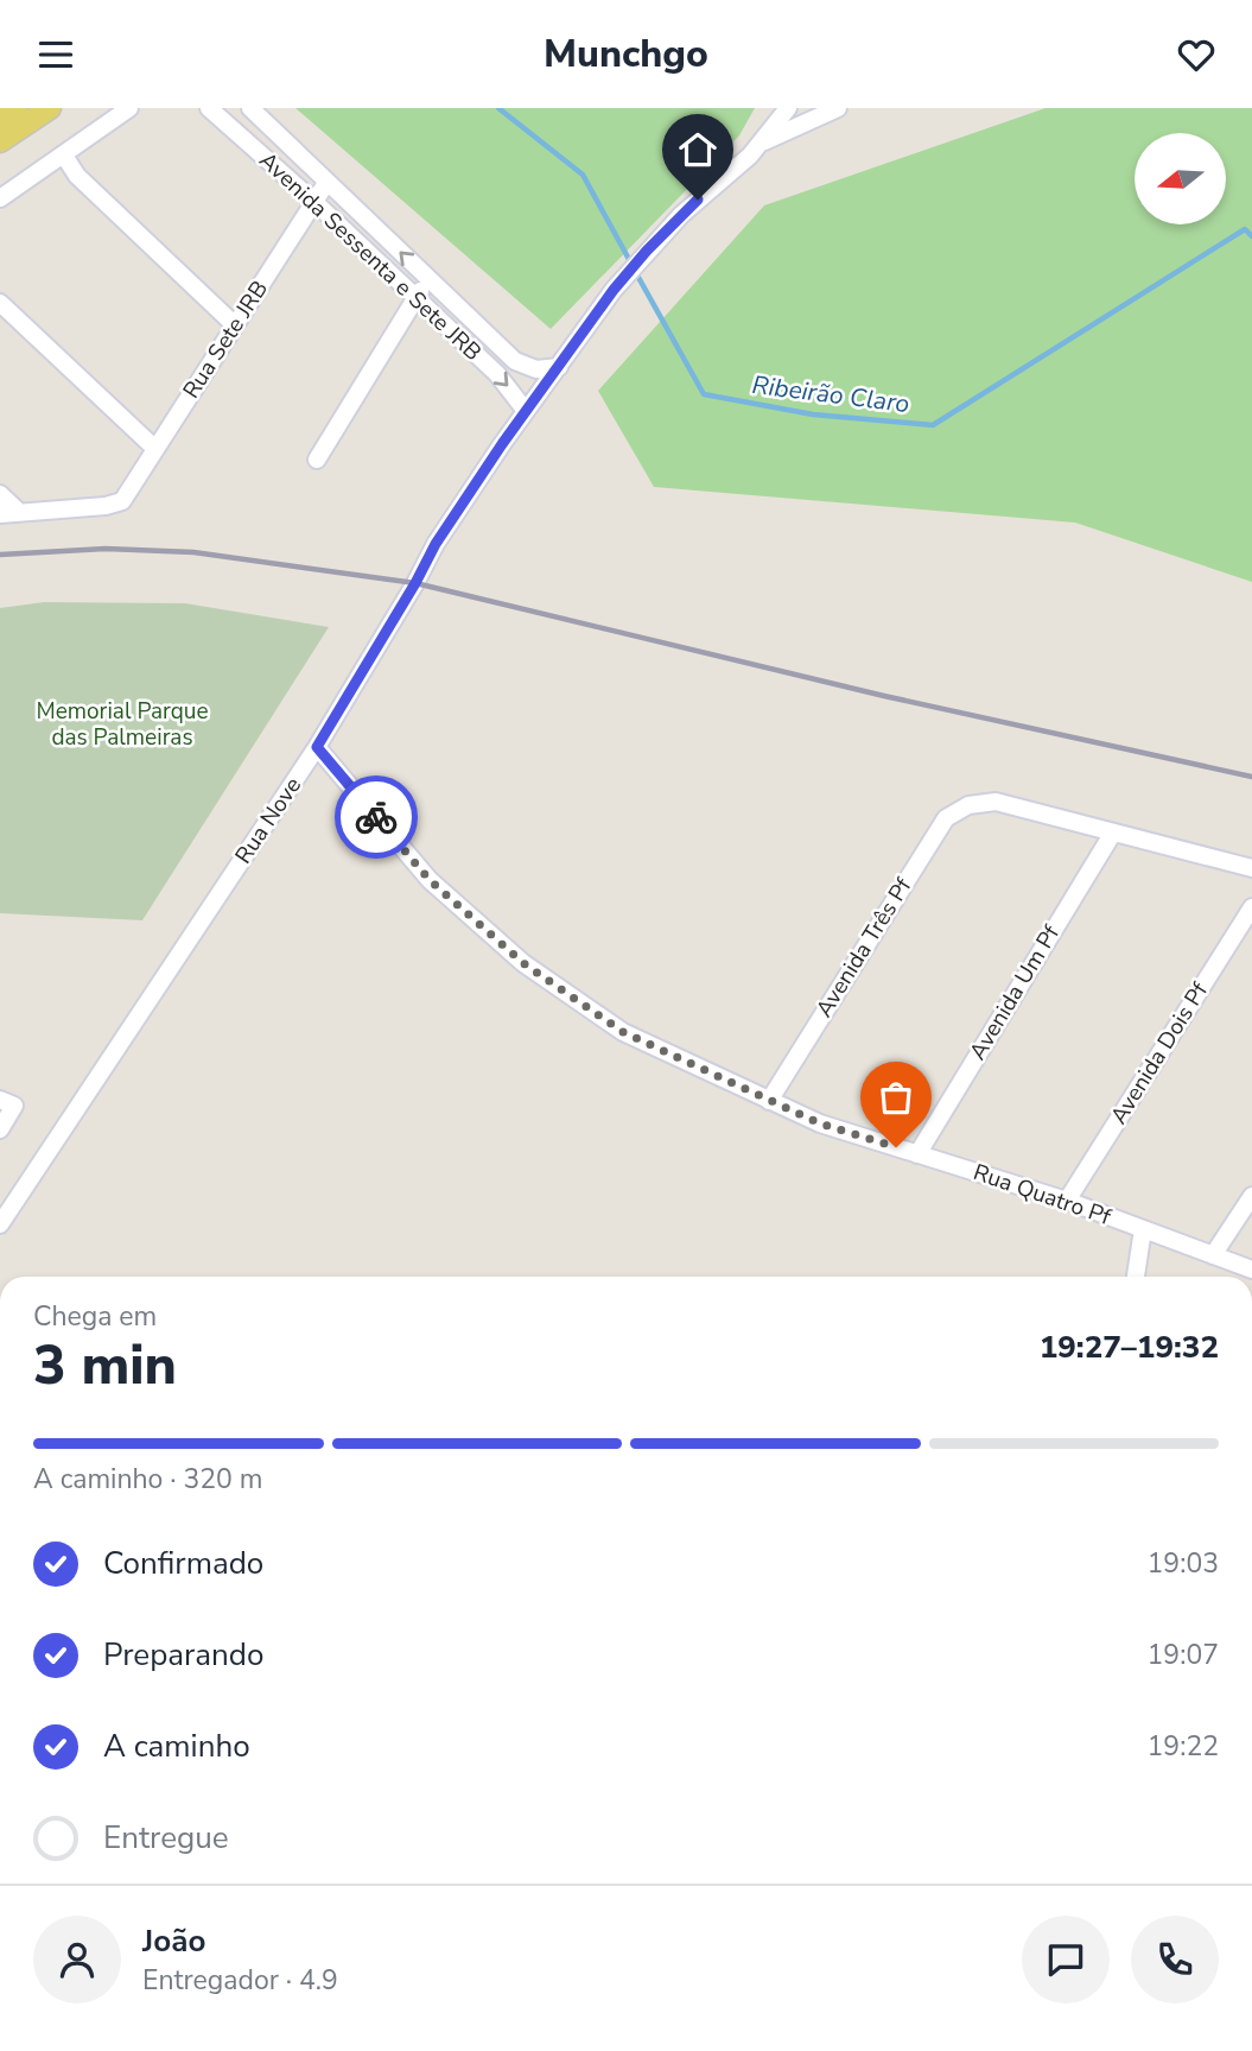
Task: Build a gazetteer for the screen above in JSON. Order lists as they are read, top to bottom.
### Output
{
  "streets": {
    "street": [
      "Avenida Sessenta e Sete JRB",
      "Rua Sete JRB",
      "Rua Nove",
      "Avenida Três Pf",
      "Avenida Um Pf",
      "Avenida Dois Pf",
      "Rua Quatro Pf"
    ]
  },
  "crossings": [
    ["Avenida Sessenta e Sete JRB", "Rua Sete JRB"],
    ["Avenida Sessenta e Sete JRB", "Rua Nove"],
    ["Rua Nove", "Rua Quatro Pf"],
    ["Avenida Três Pf", "Avenida Um Pf"],
    ["Avenida Três Pf", "Rua Quatro Pf"],
    ["Avenida Um Pf", "Rua Quatro Pf"],
    ["Avenida Dois Pf", "Rua Quatro Pf"]
  ],
  "water": ["Ribeirão Claro"],
  "parks": ["Memorial Parque das Palmeiras"],
  "north": "left",
  "page": {
    "header": "Munchgo",
    "heading": ["3 min", "Chega em", "19:27–19:32"],
    "panel": ["João", "Entregador · 4.9"],
    "bar": "A caminho · 320 m",
    "list": [
      ["Confirmado", "19:03"],
      ["Preparando", "19:07"],
      ["A caminho", "19:22"],
      "Entregue"
    ]
  }
}
